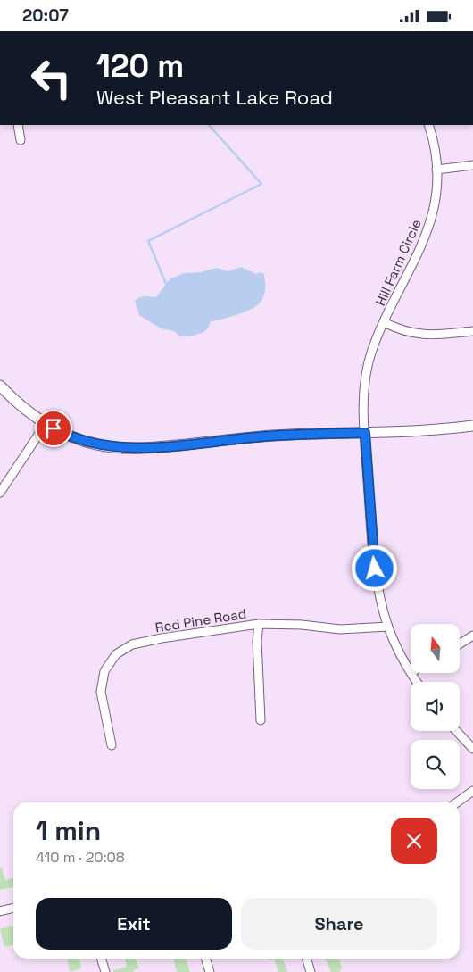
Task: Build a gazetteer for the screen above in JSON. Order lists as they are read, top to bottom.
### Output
{
  "streets": {
    "street": ["Hill Farm Circle", "Red Pine Road"]
  },
  "crossings": [
    ["Hill Farm Circle", "Red Pine Road"]
  ],
  "north": "top",
  "page": {
    "status": "20:07",
    "turn": ["120 m", "West Pleasant Lake Road"],
    "heading": ["1 min", "410 m · 20:08"],
    "buttons": ["Exit", "Share"]
  }
}
